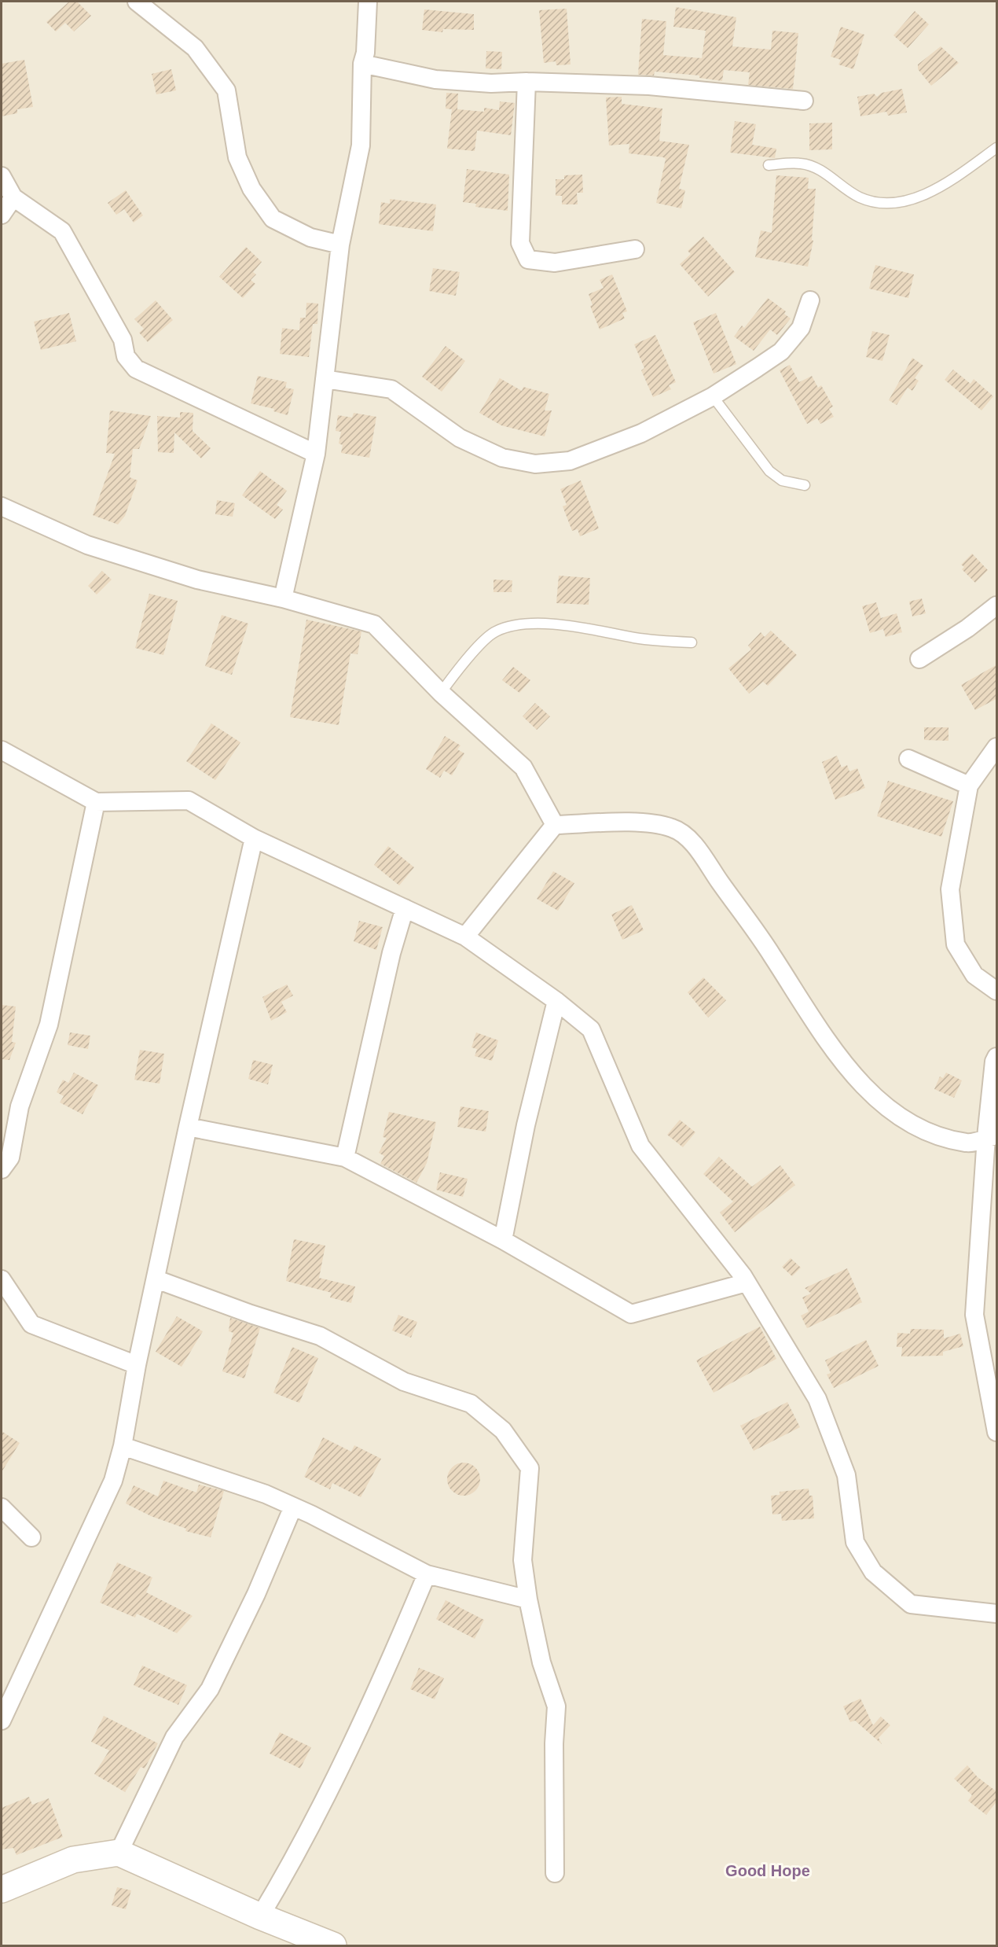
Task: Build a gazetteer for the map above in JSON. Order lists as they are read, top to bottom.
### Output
{
  "districts": ["Good Hope"]
}
